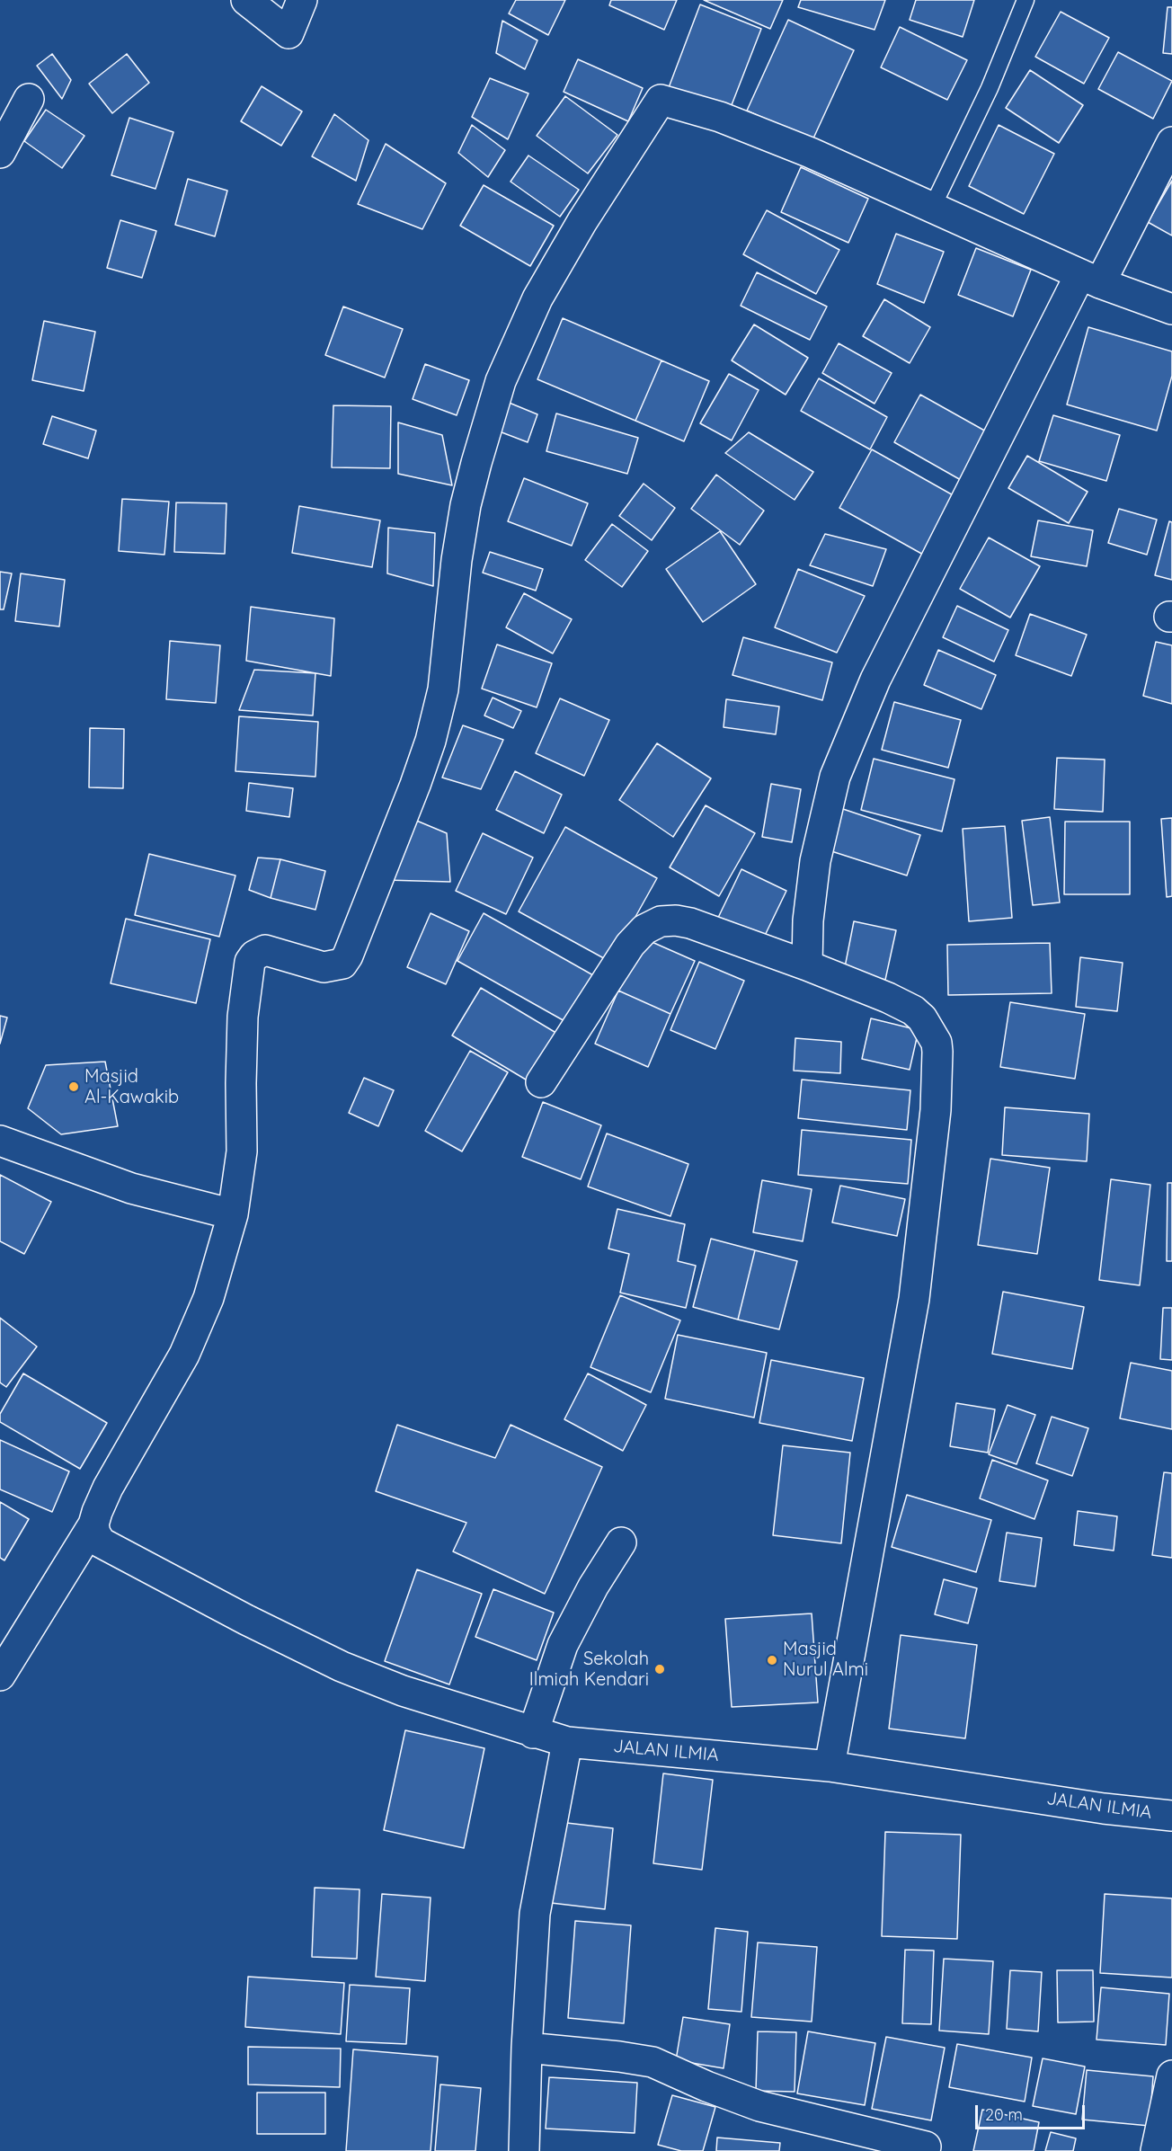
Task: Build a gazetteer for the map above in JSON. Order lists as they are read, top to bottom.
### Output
{
  "streets": {
    "street": ["JALAN ILMIA"]
  },
  "places": ["Masjid Al-Kawakib", "Masjid Nurul Almi", "Sekolah Ilmiah Kendari"],
  "scale_bar": "20 m"
}
